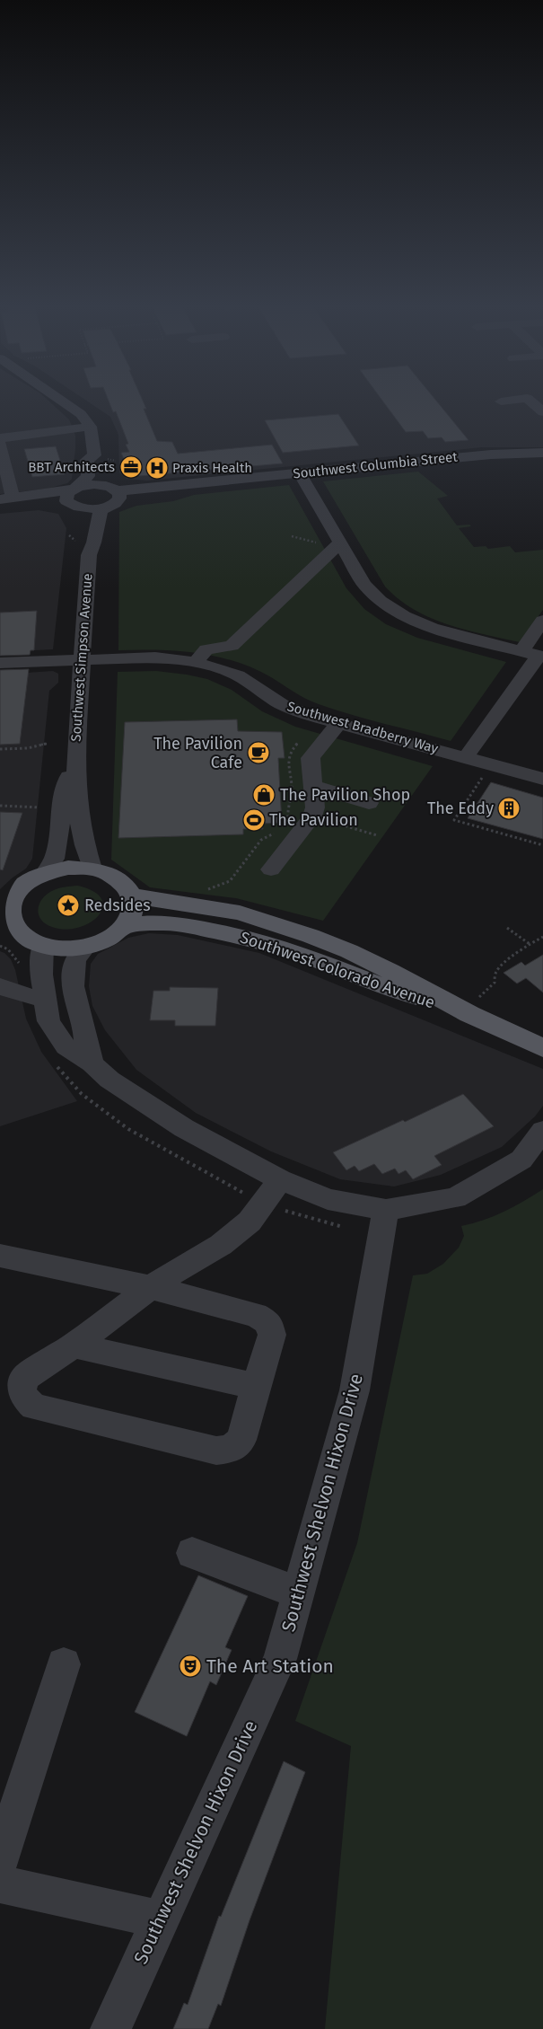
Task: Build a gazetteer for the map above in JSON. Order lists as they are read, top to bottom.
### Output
{
  "streets": {
    "main road": ["Southwest Colorado Avenue"],
    "street": [
      "Southwest Columbia Street",
      "Southwest Simpson Avenue",
      "Southwest Bradberry Way",
      "Southwest Shelvon Hixon Drive"
    ]
  },
  "crossings": [
    ["Southwest Columbia Street", "Southwest Simpson Avenue"],
    ["Southwest Simpson Avenue", "Southwest Bradberry Way"],
    ["Southwest Simpson Avenue", "Southwest Colorado Avenue"]
  ],
  "places": {
    "office": ["BBT Architects"],
    "hospital": ["Praxis Health"],
    "cafe": ["The Pavilion Cafe"],
    "shop": ["The Pavilion Shop"],
    "building": ["The Eddy"],
    "sports": ["The Pavilion"],
    "place": ["Redsides"],
    "theatre": ["The Art Station"]
  }
}
